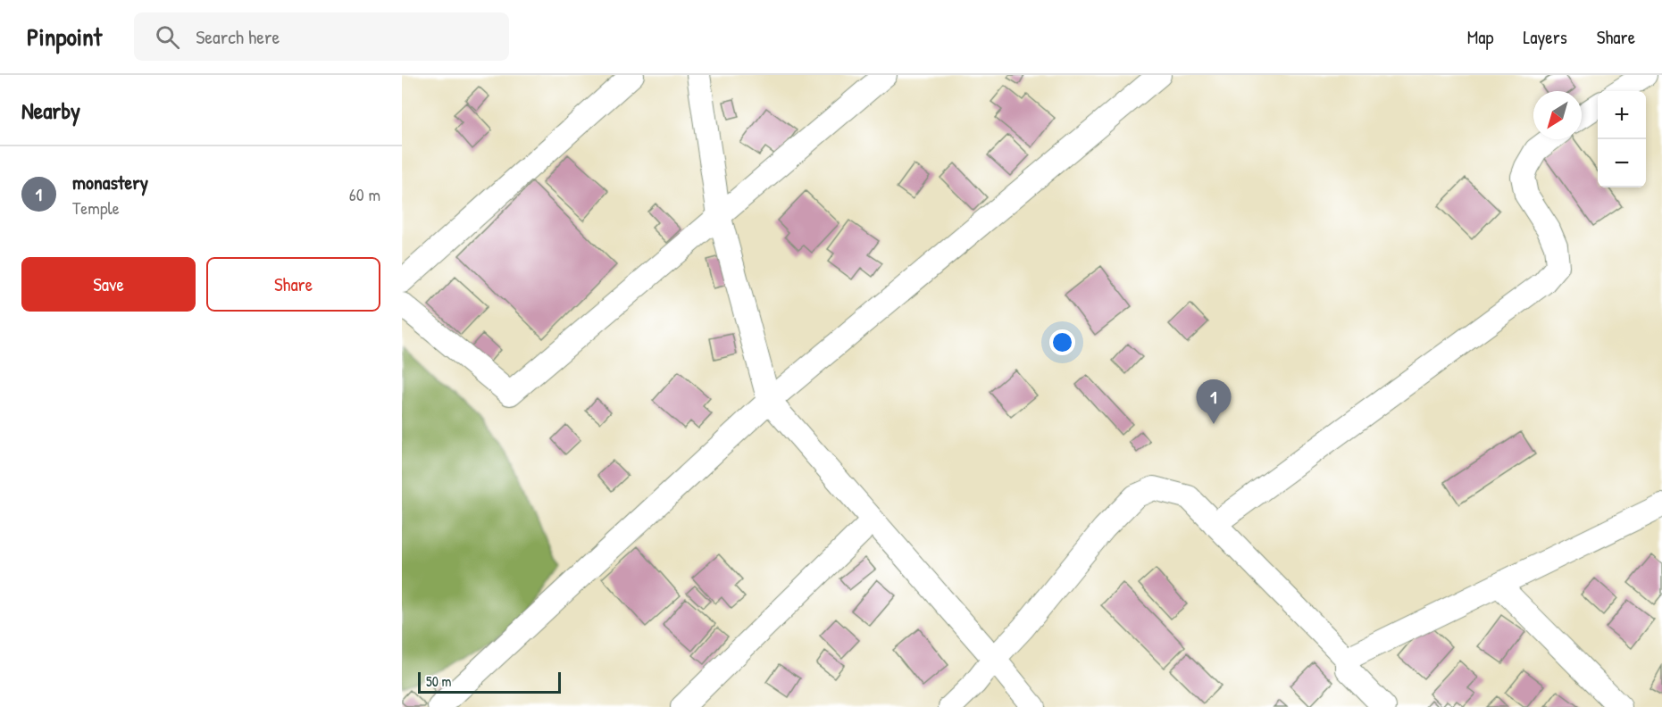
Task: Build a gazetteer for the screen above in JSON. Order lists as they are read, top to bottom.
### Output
{
  "scale_bar": "50 m",
  "north": "bottom left",
  "page": {
    "header": "Pinpoint",
    "search": "Search here",
    "nav": ["Map", "Layers", "Share"],
    "heading": "Nearby",
    "map_buttons": ["+", "−"],
    "list": [
      {
        "mark": "1",
        "name": "monastery",
        "note": "Temple",
        "value": "60 m"
      }
    ],
    "buttons": ["Save", "Share"],
    "pins": "1",
    "scale": "50 m"
  }
}
